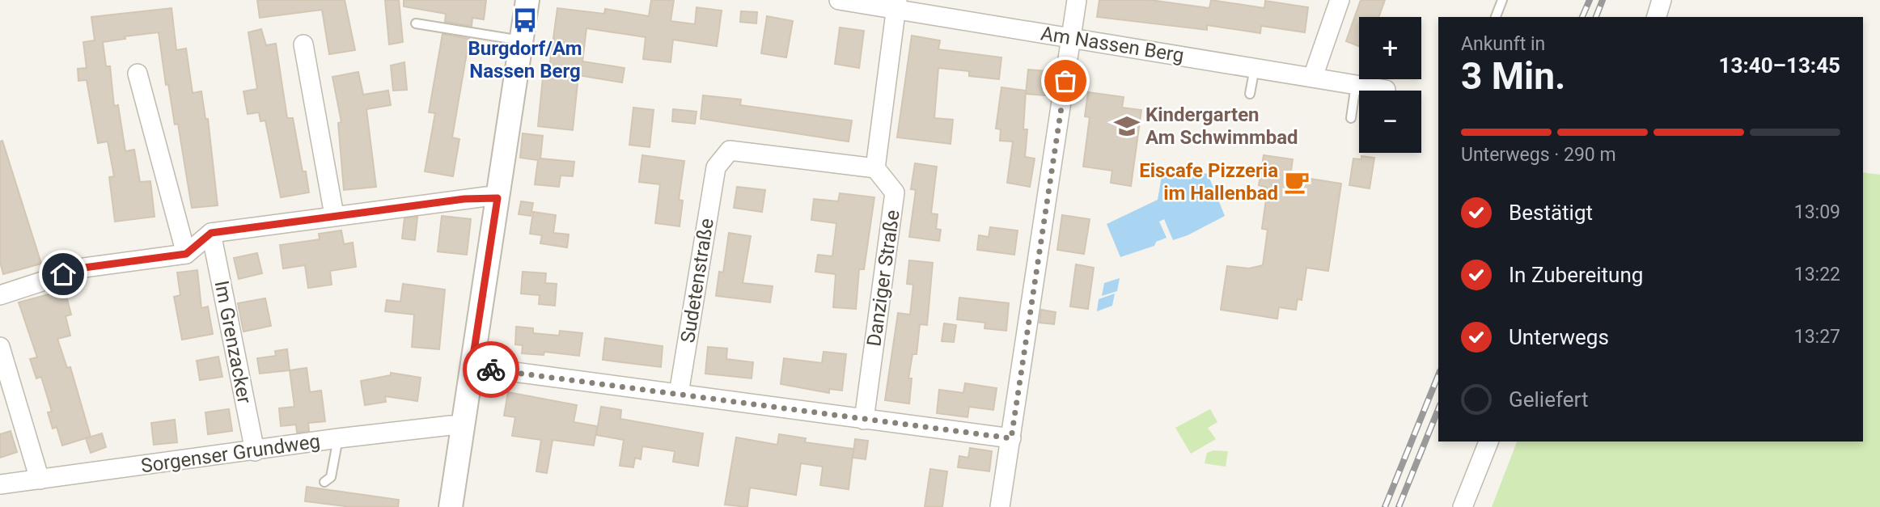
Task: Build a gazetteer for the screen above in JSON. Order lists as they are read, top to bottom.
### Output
{
  "streets": {
    "street": [
      "Am Nassen Berg",
      "Danziger Straße",
      "Sudetenstraße",
      "Im Grenzacker",
      "Sorgenser Grundweg"
    ]
  },
  "crossings": [
    ["Danziger Straße", "Sudetenstraße"],
    ["Im Grenzacker", "Sorgenser Grundweg"]
  ],
  "places": {
    "bus stop": ["Burgdorf/Am Nassen Berg"],
    "school or university": ["Kindergarten Am Schwimmbad"],
    "cafe": ["Eiscafe Pizzeria im Hallenbad"]
  },
  "page": {
    "map_buttons": ["+", "−"],
    "heading": ["3 Min.", "Ankunft in", "13:40–13:45"],
    "bar": "Unterwegs · 290 m",
    "list": [
      ["Bestätigt", "13:09"],
      ["In Zubereitung", "13:22"],
      ["Unterwegs", "13:27"],
      "Geliefert"
    ]
  }
}
